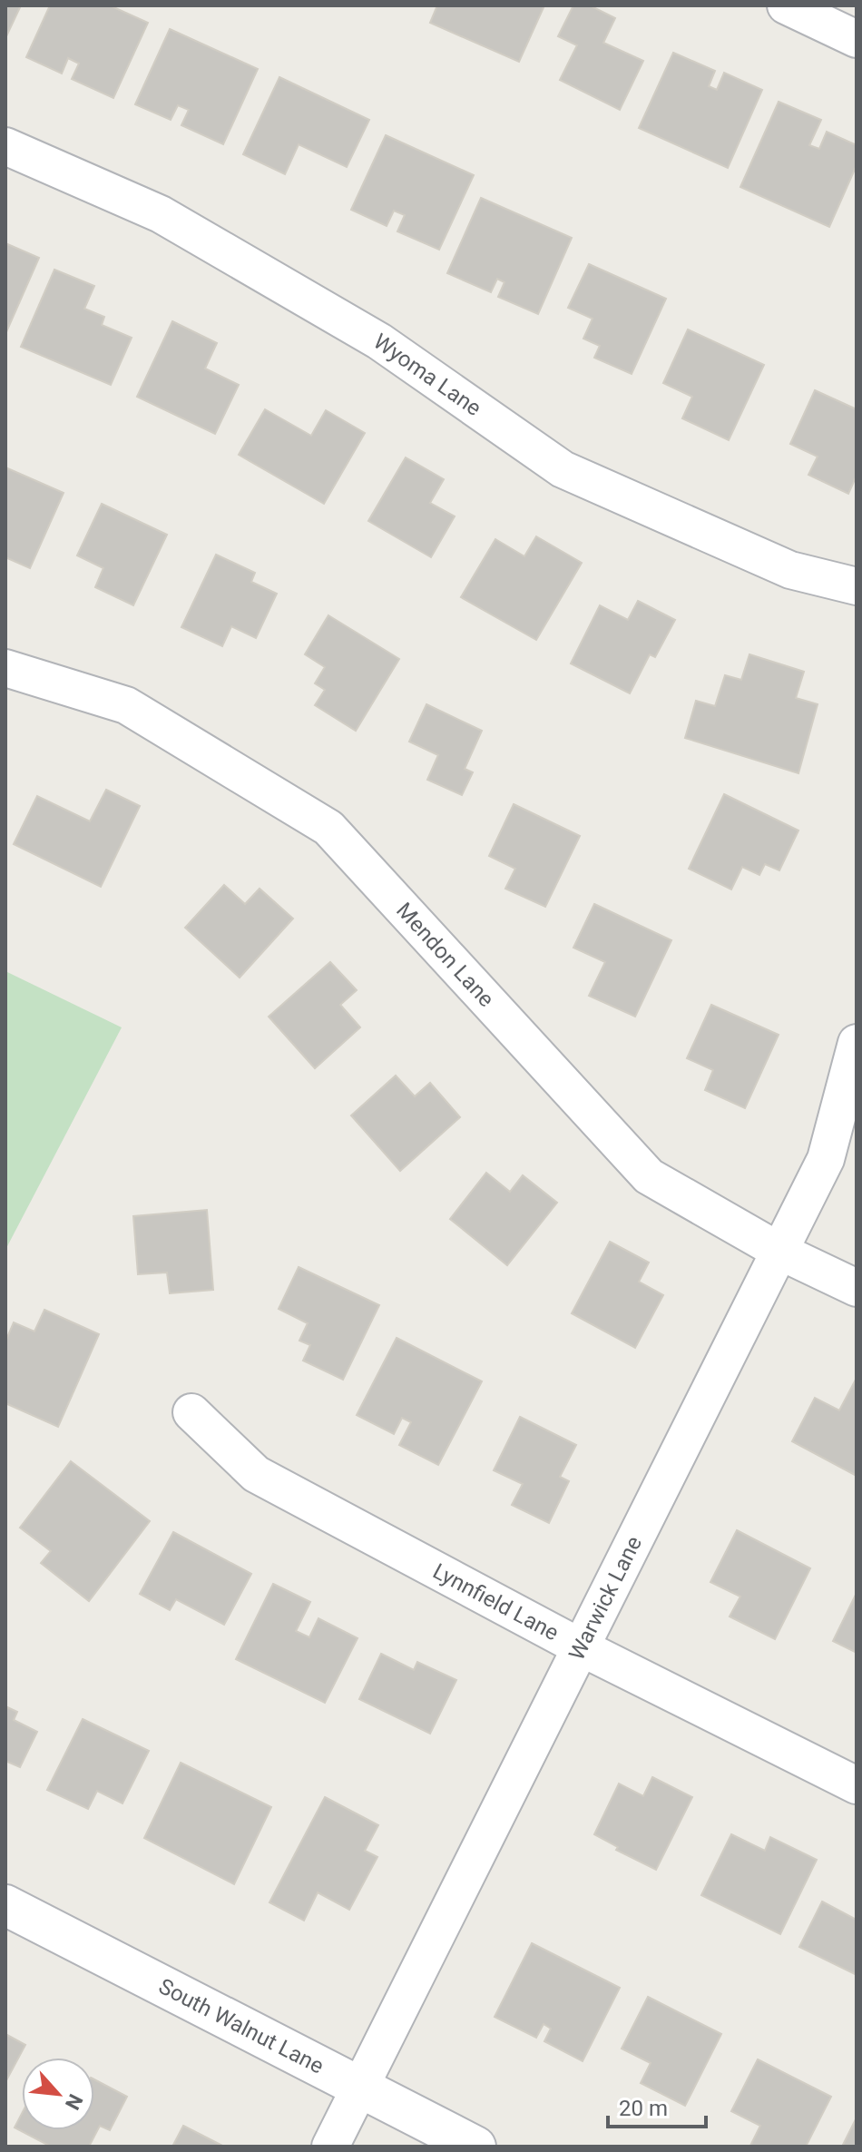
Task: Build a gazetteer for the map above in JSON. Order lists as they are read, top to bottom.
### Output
{
  "streets": {
    "street": [
      "Wyoma Lane",
      "Mendon Lane",
      "Warwick Lane",
      "Lynnfield Lane",
      "South Walnut Lane"
    ]
  },
  "crossings": [
    ["Mendon Lane", "Warwick Lane"],
    ["Warwick Lane", "Lynnfield Lane"],
    ["Warwick Lane", "South Walnut Lane"]
  ],
  "scale_bar": "20 m",
  "north": "bottom right"
}
